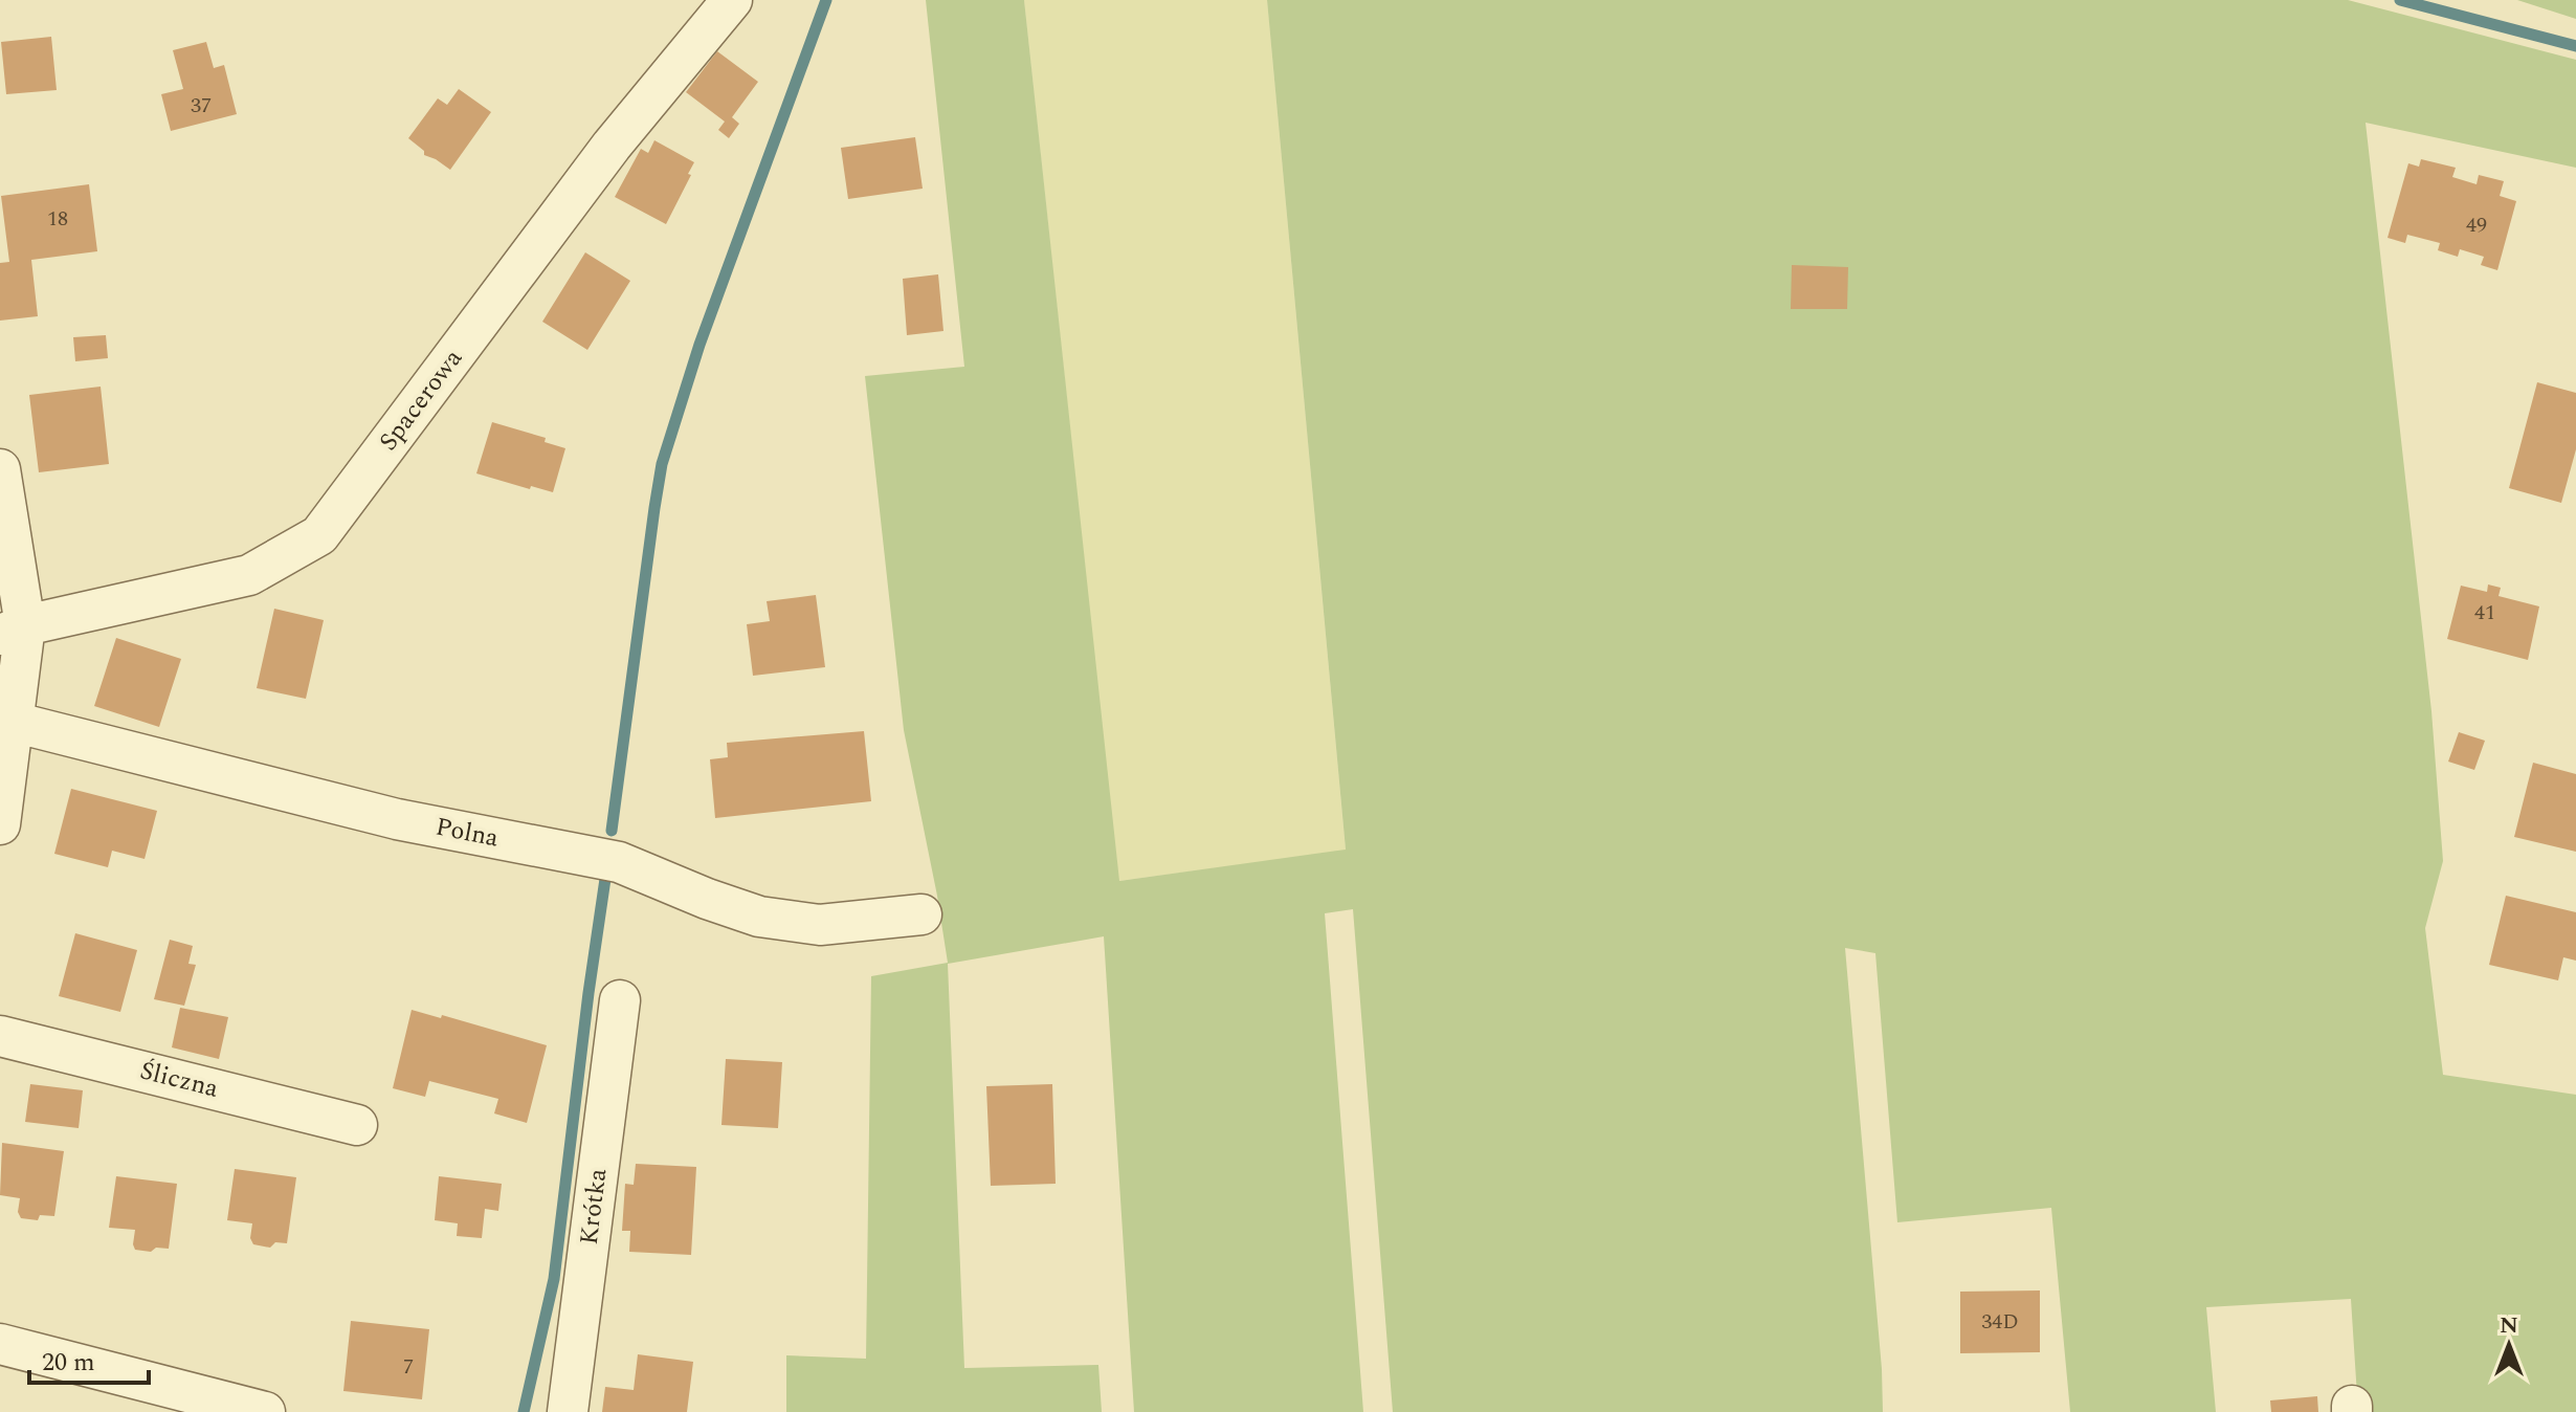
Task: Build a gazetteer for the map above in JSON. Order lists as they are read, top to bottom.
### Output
{
  "streets": {
    "street": [
      "Spacerowa",
      "Polna",
      "Śliczna",
      "Krótka"
    ]
  },
  "house_numbers": [
    "37",
    "18",
    "49",
    "41",
    "34D",
    "7"
  ],
  "scale_bar": "20 m",
  "north": "top"
}
